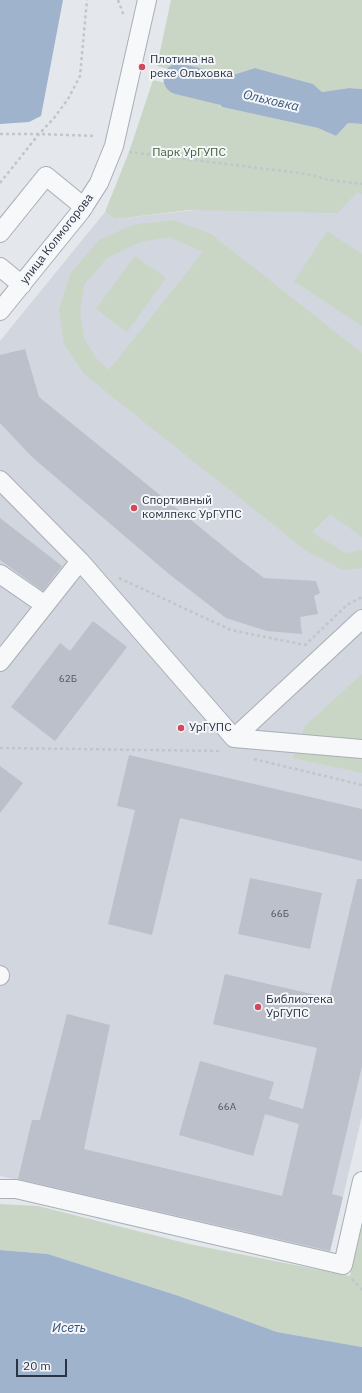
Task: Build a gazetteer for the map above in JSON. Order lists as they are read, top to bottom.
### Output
{
  "streets": {
    "street": ["улица Колмогорова"]
  },
  "water": ["Ольховка", "Исеть"],
  "parks": ["Парк УрГУПС"],
  "places": [
    "Плотина на реке Ольховка",
    "Спортивный комлпекс УрГУПС",
    "УрГУПС",
    "Библиотека УрГУПС"
  ],
  "house_numbers": ["62Б", "66Б", "66А"],
  "scale_bar": "20 m"
}
